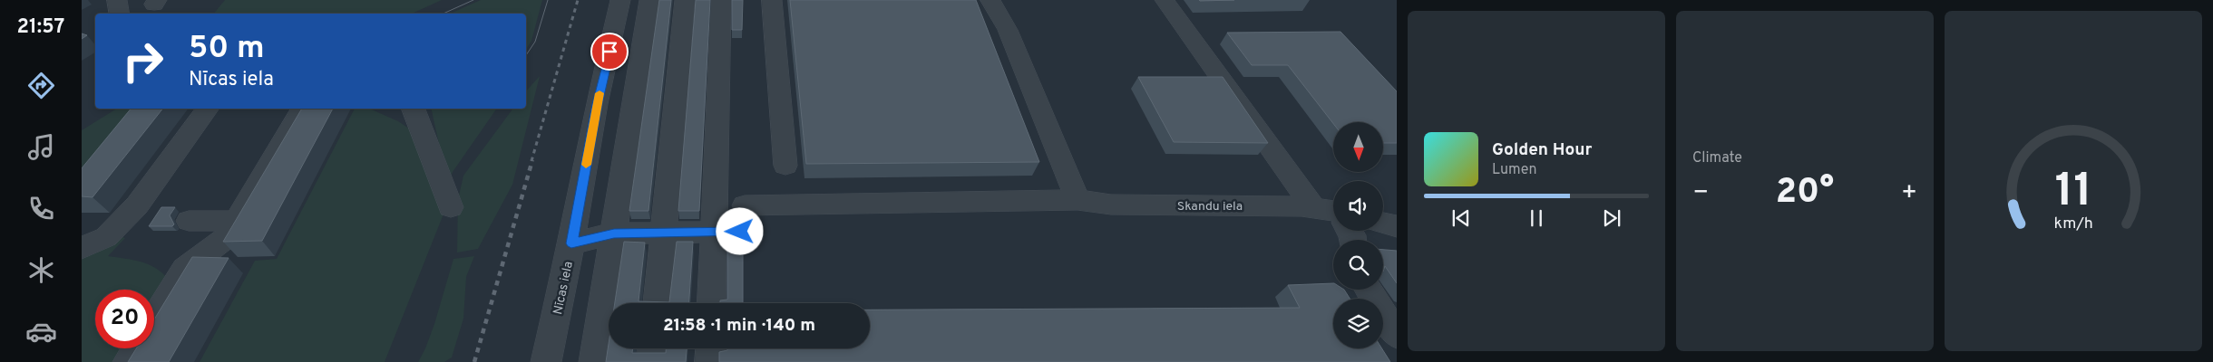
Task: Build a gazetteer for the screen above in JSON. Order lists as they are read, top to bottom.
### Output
{
  "streets": {
    "street": ["Skandu iela", "Nīcas iela"]
  },
  "north": "bottom",
  "page": {
    "tabs": "21:57",
    "tile": "Climate",
    "turn": ["50 m", "Nīcas iela"],
    "song": ["Golden Hour", "Lumen"],
    "heat": ["−", "20°", "+"],
    "limit": "20",
    "trip": "21:58 · 1 min · 140 m",
    "gauge": ["11", "km/h"]
  }
}
